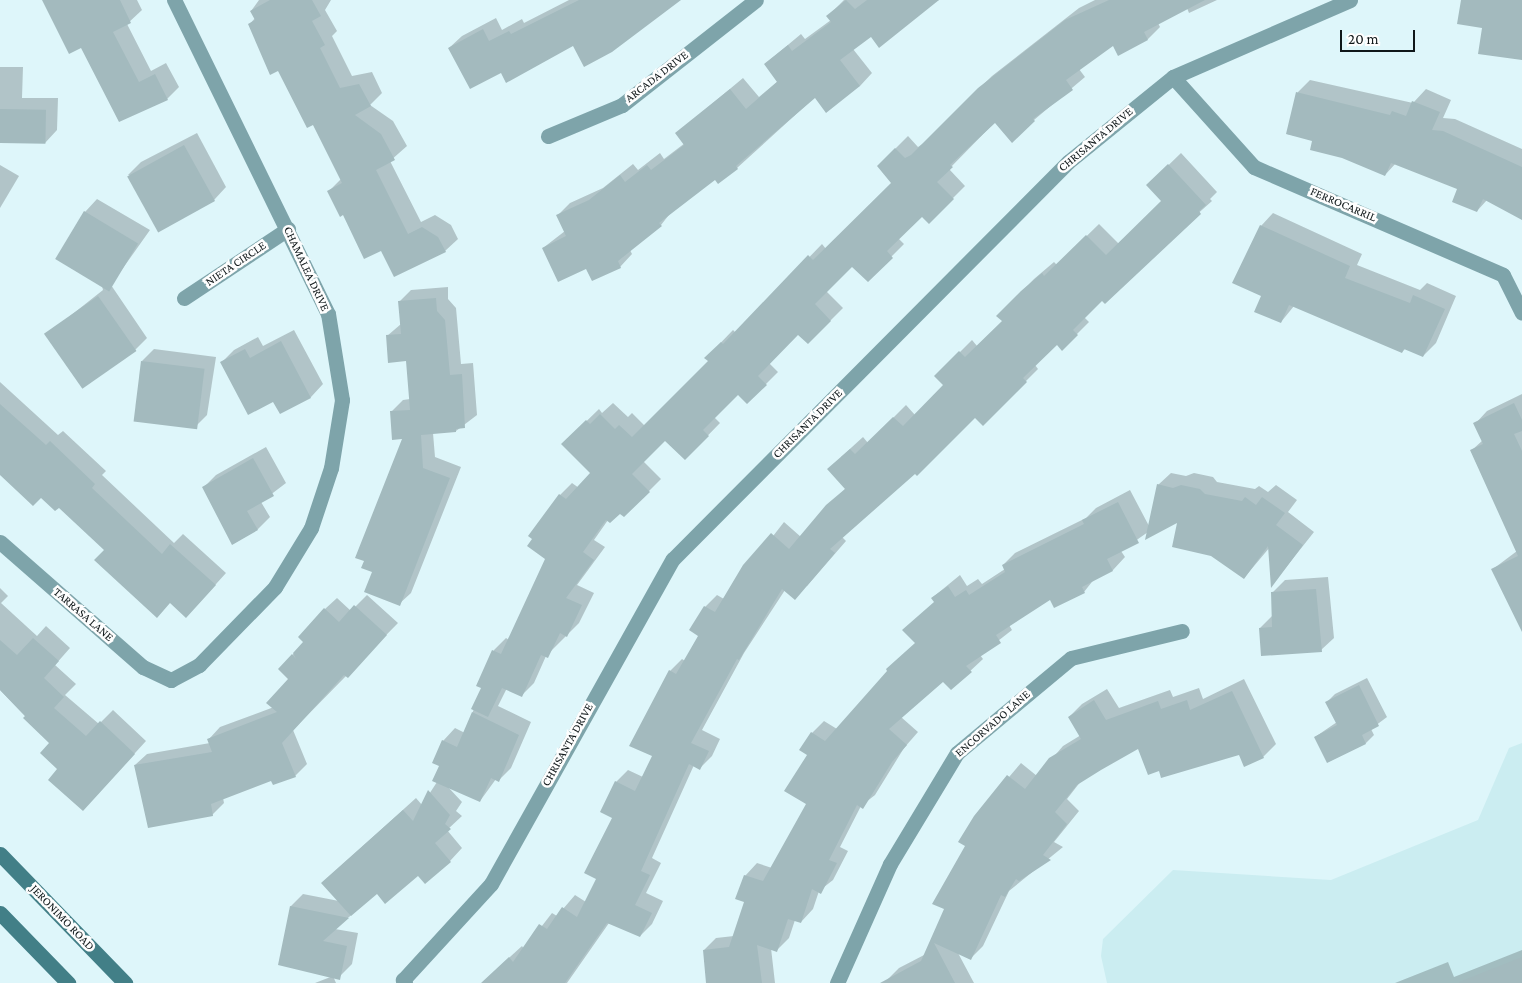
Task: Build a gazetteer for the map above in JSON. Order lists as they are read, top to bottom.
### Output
{
  "streets": {
    "main road": ["JERONIMO ROAD"],
    "street": [
      "ARCADA DRIVE",
      "CHRISANTA DRIVE",
      "FERROCARRIL",
      "NIETA CIRCLE",
      "CHAMALEA DRIVE",
      "TARRASA LANE",
      "ENCORVADO LANE"
    ]
  },
  "crossings": [
    ["CHRISANTA DRIVE", "FERROCARRIL"],
    ["NIETA CIRCLE", "CHAMALEA DRIVE"],
    ["CHAMALEA DRIVE", "TARRASA LANE"]
  ],
  "scale_bar": "20 m"
}
